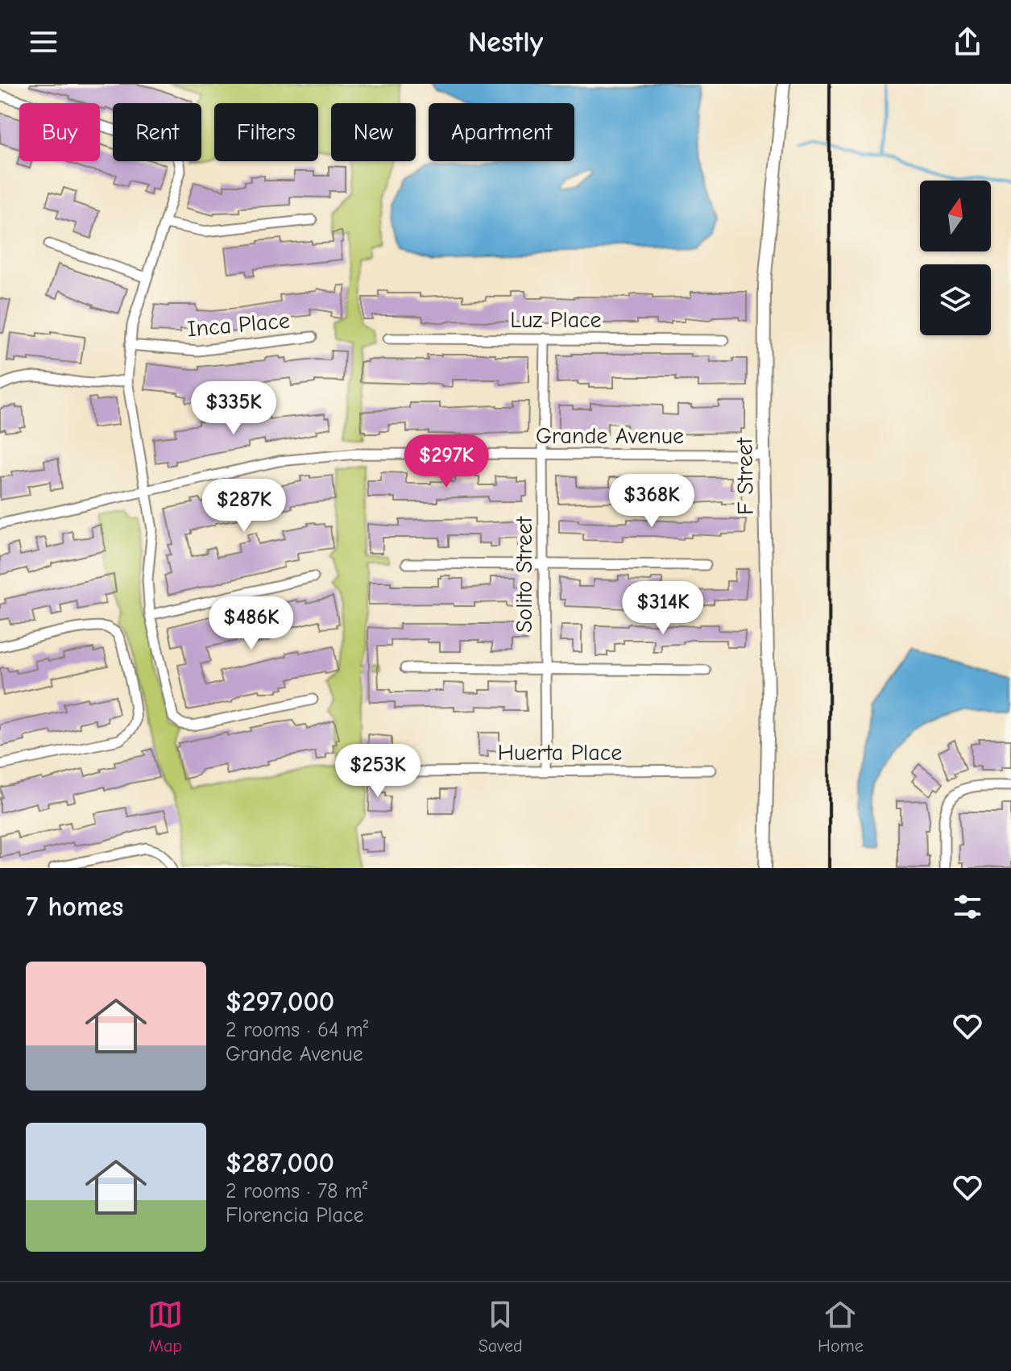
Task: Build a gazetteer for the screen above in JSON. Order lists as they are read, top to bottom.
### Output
{
  "streets": {
    "street": [
      "Luz Place",
      "Inca Place",
      "Grande Avenue",
      "F Street",
      "Solito Street",
      "Huerta Place"
    ]
  },
  "crossings": [
    ["Luz Place", "Solito Street"],
    ["Grande Avenue", "F Street"],
    ["Grande Avenue", "Solito Street"],
    ["Solito Street", "Huerta Place"]
  ],
  "north": "top",
  "page": {
    "header": "Nestly",
    "chip": [
      "Buy",
      "Rent",
      "Filters",
      "New",
      "Apartment"
    ],
    "price": [
      "$335K",
      "$297K",
      "$368K",
      "$287K",
      "$314K",
      "$486K",
      "$253K"
    ],
    "heading": "7 homes",
    "list": [
      {
        "name": "$297,000",
        "note": "2 rooms · 64 m² · Grande Avenue"
      },
      {
        "name": "$287,000",
        "note": "2 rooms · 78 m² · Florencia Place"
      }
    ],
    "tabs": ["Map", "Saved", "Home"]
  }
}
